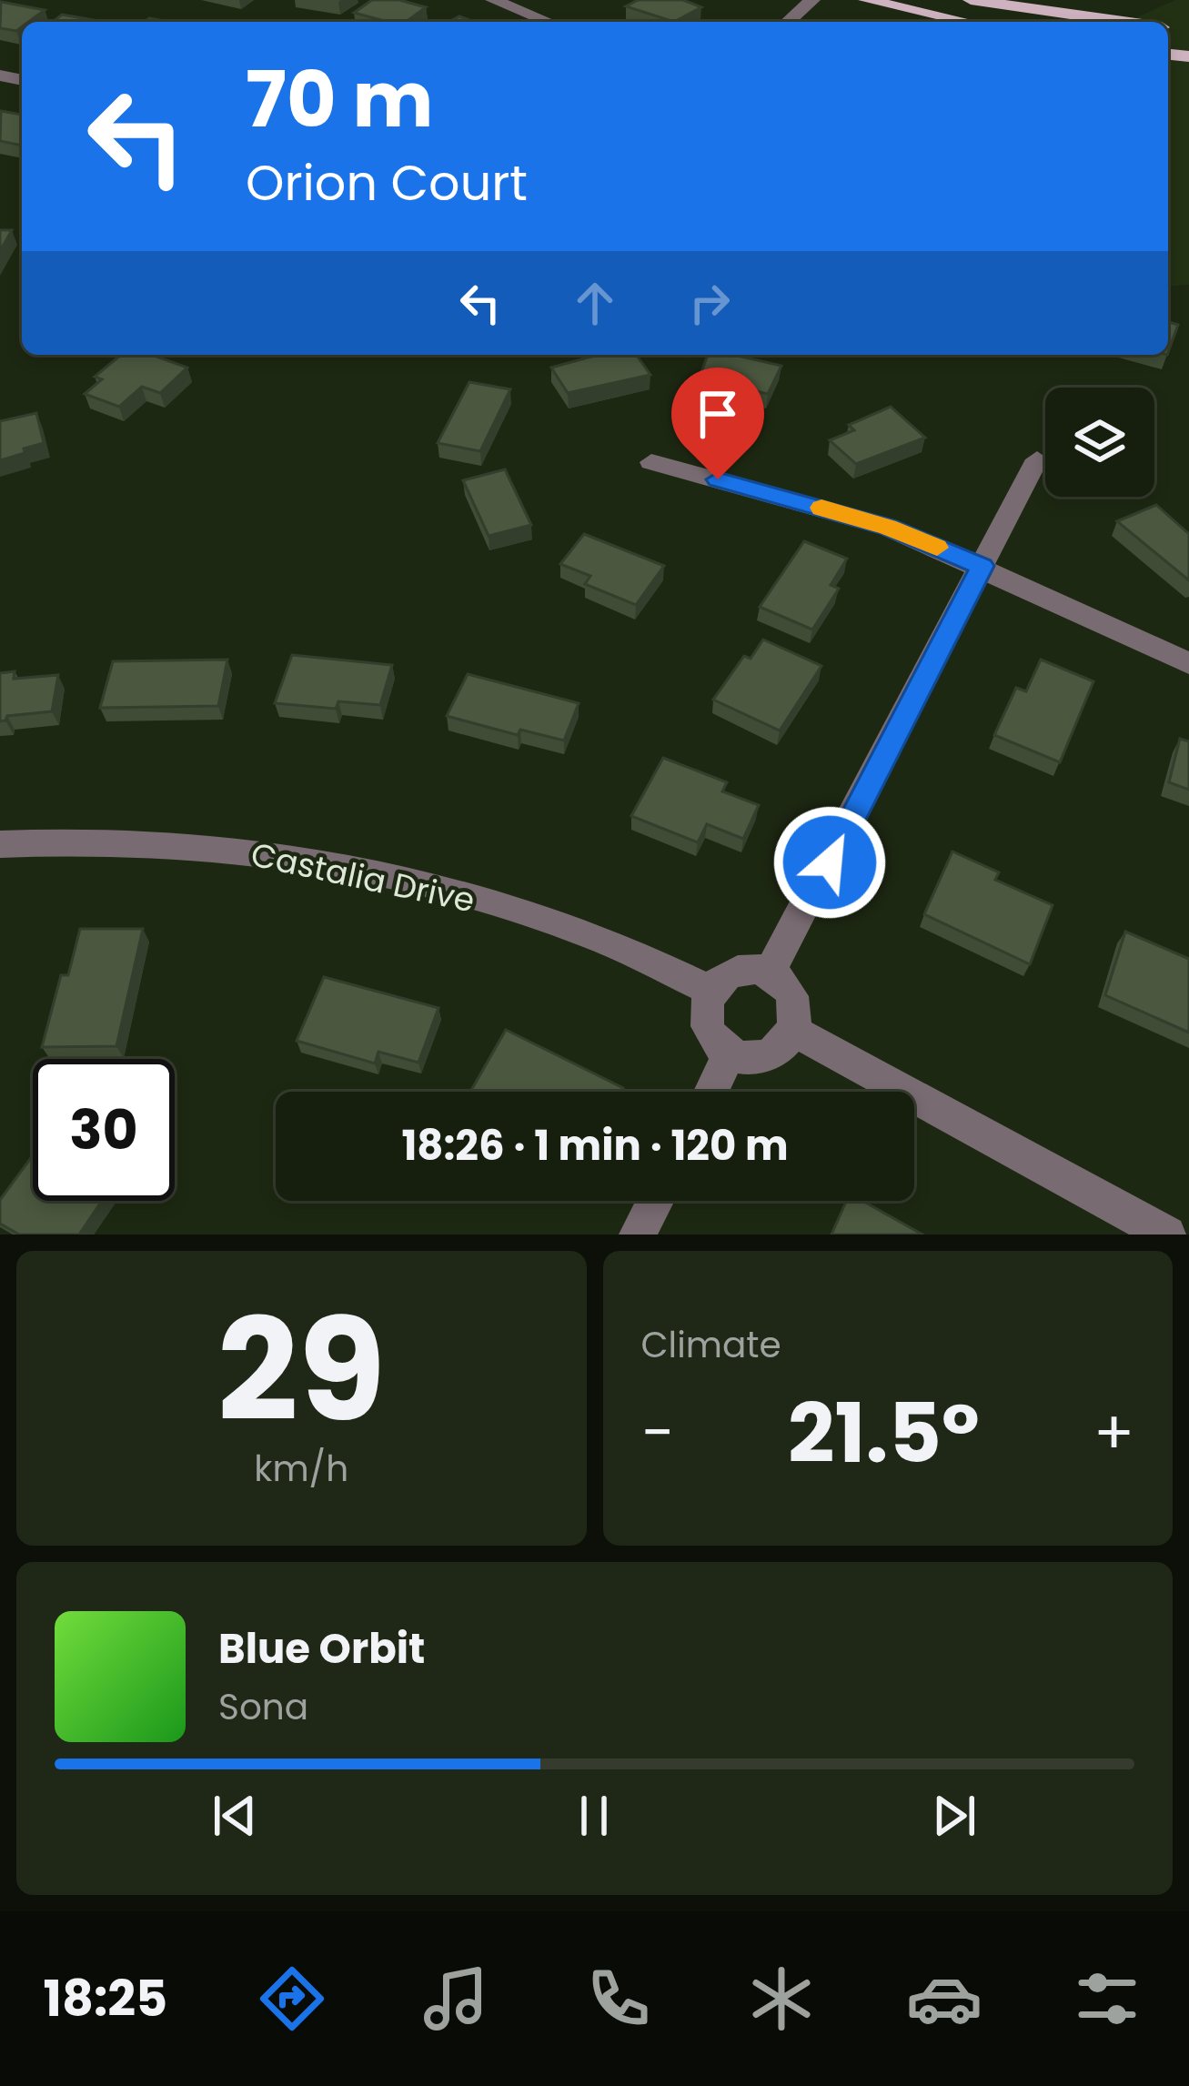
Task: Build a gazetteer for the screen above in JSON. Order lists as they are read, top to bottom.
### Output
{
  "streets": {
    "street": ["Castalia Drive"]
  },
  "page": {
    "turn": ["70 m", "Orion Court"],
    "limit": "30",
    "trip": "18:26 · 1 min · 120 m",
    "tile": [
      ["29", "km/h"],
      "Climate"
    ],
    "heat": ["−", "21.5°", "+"],
    "song": ["Blue Orbit", "Sona"],
    "tabs": "18:25"
  }
}
